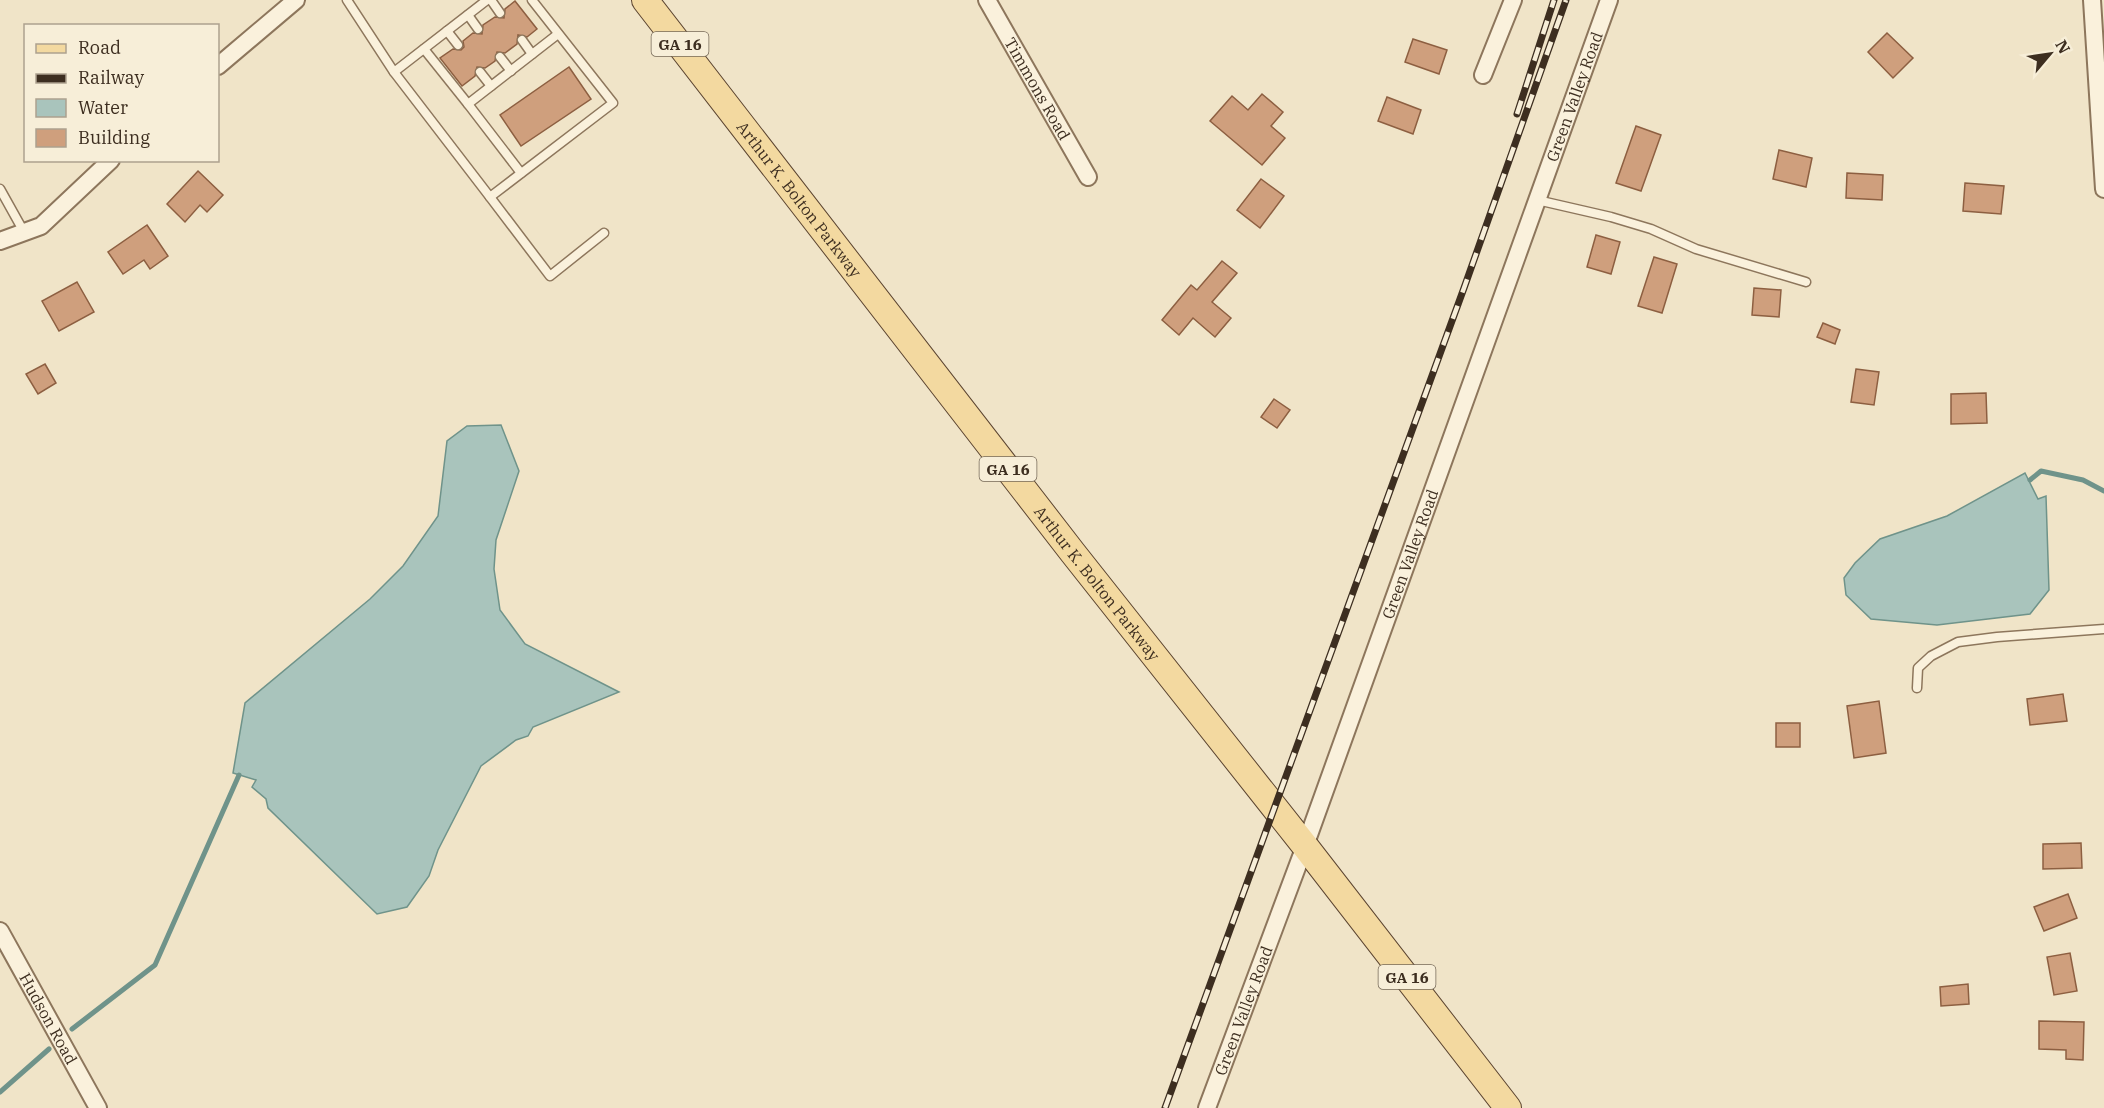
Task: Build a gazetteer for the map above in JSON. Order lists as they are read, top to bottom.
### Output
{
  "streets": {
    "main road": ["GA 16", "Arthur K. Bolton Parkway"],
    "street": ["Timmons Road", "Green Valley Road", "Hudson Road"]
  },
  "crossings": [
    ["Green Valley Road", "Arthur K. Bolton Parkway"]
  ],
  "legend": [
    "Road",
    "Railway",
    "Water",
    "Building"
  ],
  "north": "top right"
}
